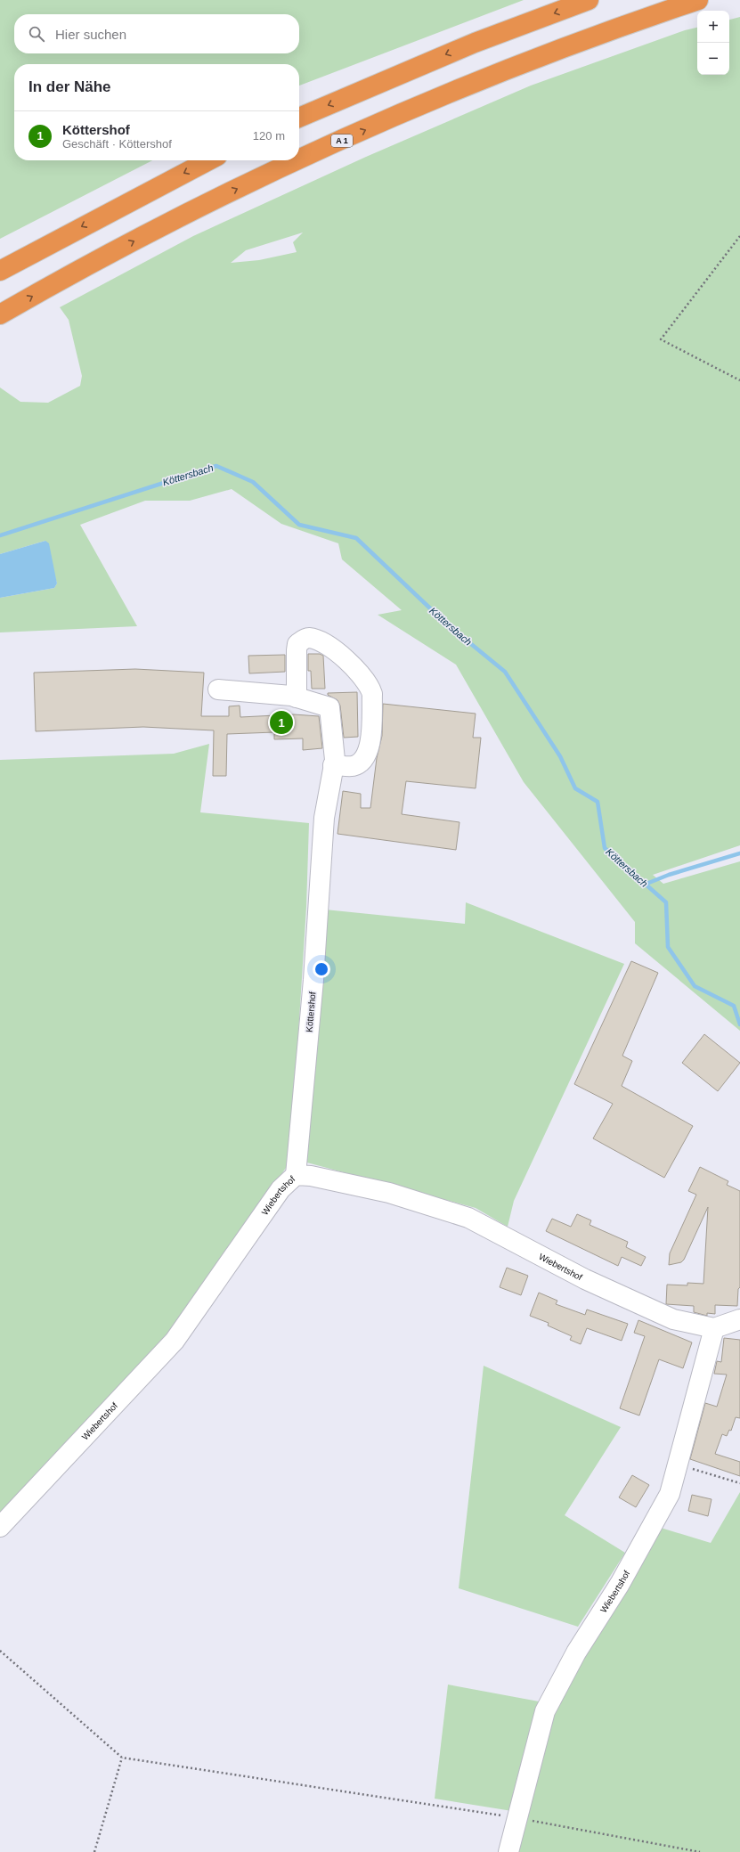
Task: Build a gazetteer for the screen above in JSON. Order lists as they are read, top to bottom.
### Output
{
  "streets": {
    "highway": ["A 1"],
    "street": ["Köttershof", "Wiebertshof"]
  },
  "crossings": [
    ["Köttershof", "Wiebertshof"]
  ],
  "water": ["Köttersbach"],
  "page": {
    "map_buttons": ["+", "−"],
    "search": "Hier suchen",
    "heading": "In der Nähe",
    "list": [
      {
        "mark": "1",
        "name": "Köttershof",
        "note": "Geschäft · Köttershof",
        "value": "120 m"
      }
    ],
    "pins": "1"
  }
}
